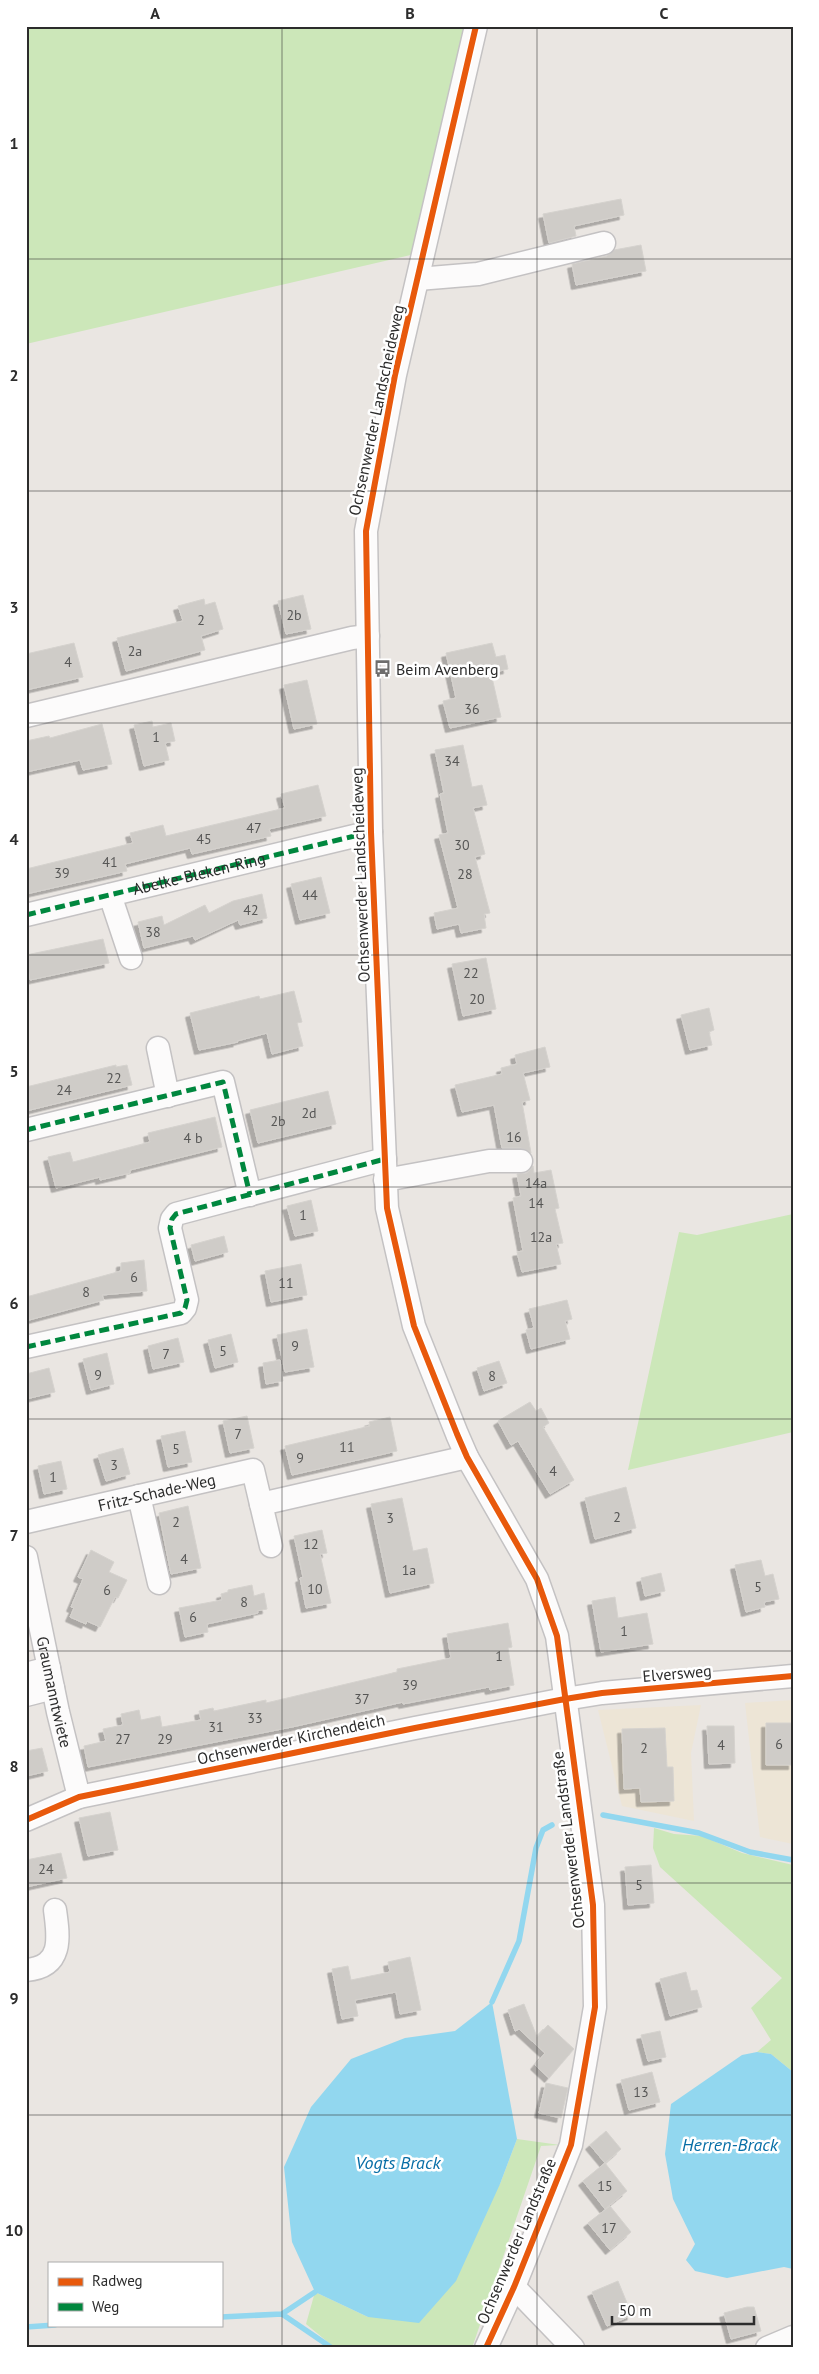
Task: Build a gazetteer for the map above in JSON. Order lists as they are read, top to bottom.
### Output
{
  "streets": {
    "street": [
      "Ochsenwerder Landscheideweg",
      "Abelke-Bleken-Ring",
      "Fritz-Schade-Weg",
      "Elversweg",
      "Graumanntwiete",
      "Ochsenwerder Kirchendeich",
      "Ochsenwerder Landstraße"
    ]
  },
  "crossings": [
    ["Ochsenwerder Landscheideweg", "Abelke-Bleken-Ring"],
    ["Ochsenwerder Landscheideweg", "Elversweg"],
    ["Ochsenwerder Landscheideweg", "Ochsenwerder Kirchendeich"],
    ["Ochsenwerder Landscheideweg", "Ochsenwerder Landstraße"],
    ["Elversweg", "Ochsenwerder Kirchendeich"],
    ["Elversweg", "Ochsenwerder Landstraße"],
    ["Graumanntwiete", "Ochsenwerder Kirchendeich"],
    ["Ochsenwerder Kirchendeich", "Ochsenwerder Landstraße"]
  ],
  "water": ["Herren-Brack", "Vogts Brack"],
  "places": {
    "bus stop": ["Beim Avenberg"]
  },
  "house_numbers": [
    "2b",
    "2",
    "2a",
    "4",
    "36",
    "1",
    "34",
    "47",
    "45",
    "30",
    "41",
    "39",
    "28",
    "44",
    "42",
    "38",
    "22",
    "20",
    "22",
    "24",
    "2d",
    "2b",
    "16",
    "4 b",
    "14a",
    "14",
    "1",
    "12a",
    "6",
    "11",
    "8",
    "9",
    "5",
    "7",
    "9",
    "8",
    "7",
    "11",
    "5",
    "9",
    "3",
    "4",
    "1",
    "2",
    "3",
    "2",
    "12",
    "4",
    "1a",
    "5",
    "10",
    "6",
    "8",
    "6",
    "1",
    "1",
    "39",
    "37",
    "33",
    "31",
    "27",
    "29",
    "6",
    "4",
    "2",
    "24",
    "5",
    "13",
    "15",
    "17"
  ],
  "legend": ["Radweg", "Weg"],
  "scale_bar": "50 m",
  "grid": {
    "columns": ["A", "B", "C"],
    "rows": [
      "1",
      "2",
      "3",
      "4",
      "5",
      "6",
      "7",
      "8",
      "9",
      "10"
    ]
  }
}
